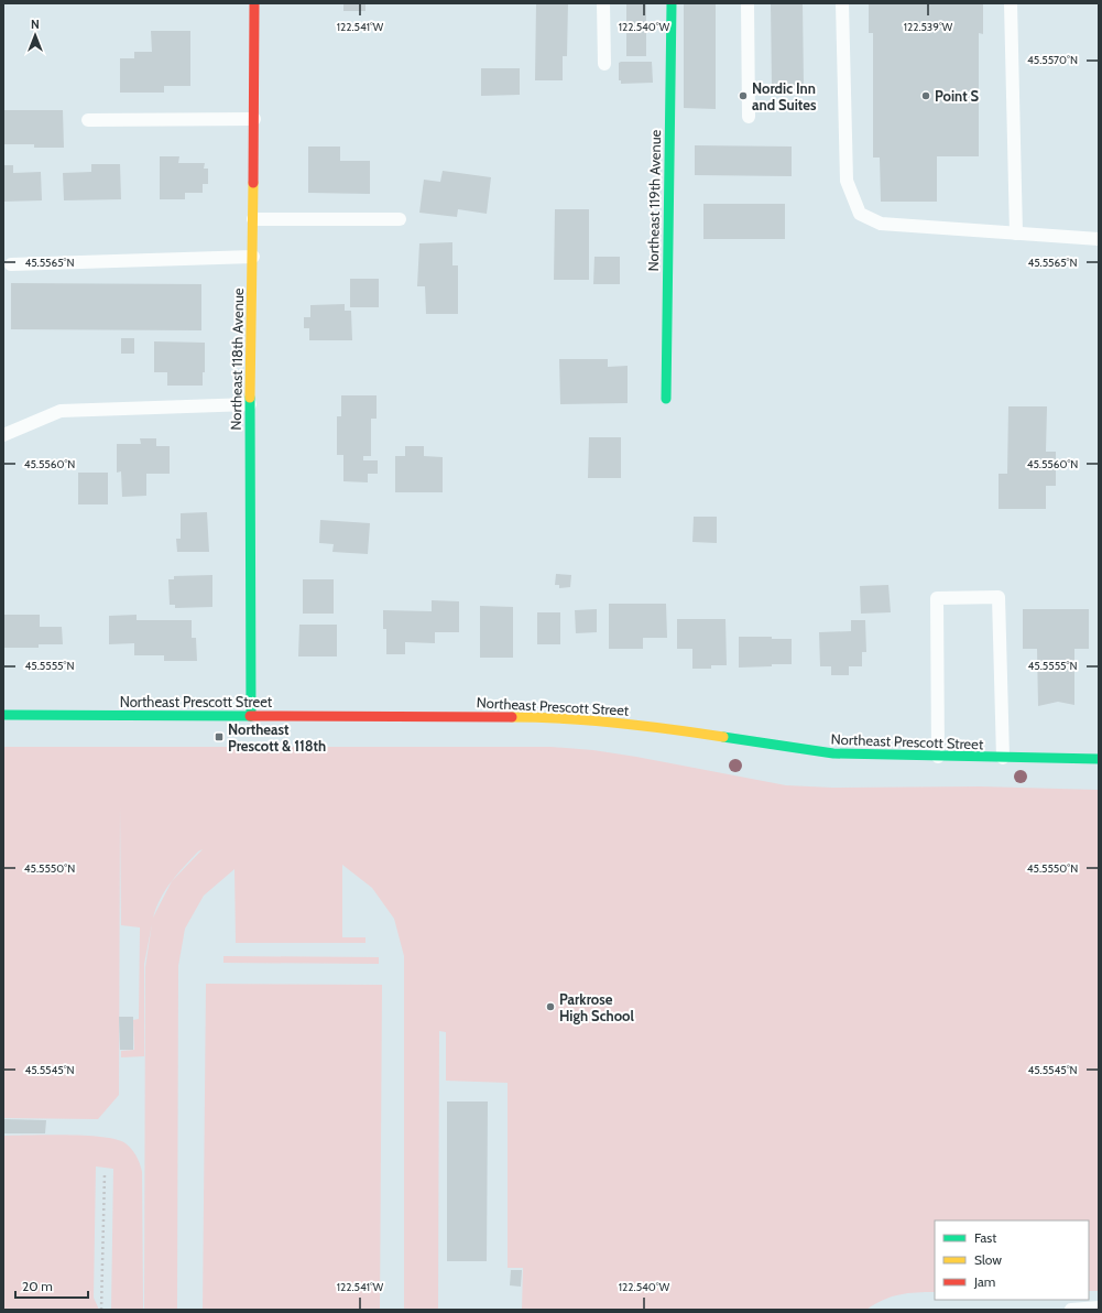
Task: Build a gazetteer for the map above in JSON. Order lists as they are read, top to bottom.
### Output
{
  "streets": {
    "street": ["Northeast 119th Avenue", "Northeast 118th Avenue", "Northeast Prescott Street"]
  },
  "crossings": [
    ["Northeast 118th Avenue", "Northeast Prescott Street"]
  ],
  "places": {
    "other": ["Nordic Inn and Suites", "Point S", "Parkrose High School"],
    "transit": ["Northeast Prescott & 118th"]
  },
  "legend": ["Fast", "Slow", "Jam"],
  "scale_bar": "20 m",
  "north": "top",
  "coordinates": [
    "122.541°W",
    "122.540°W",
    "122.539°W",
    "45.5570°N",
    "45.5565°N",
    "45.5560°N",
    "45.5555°N",
    "45.5550°N",
    "45.5545°N"
  ]
}
